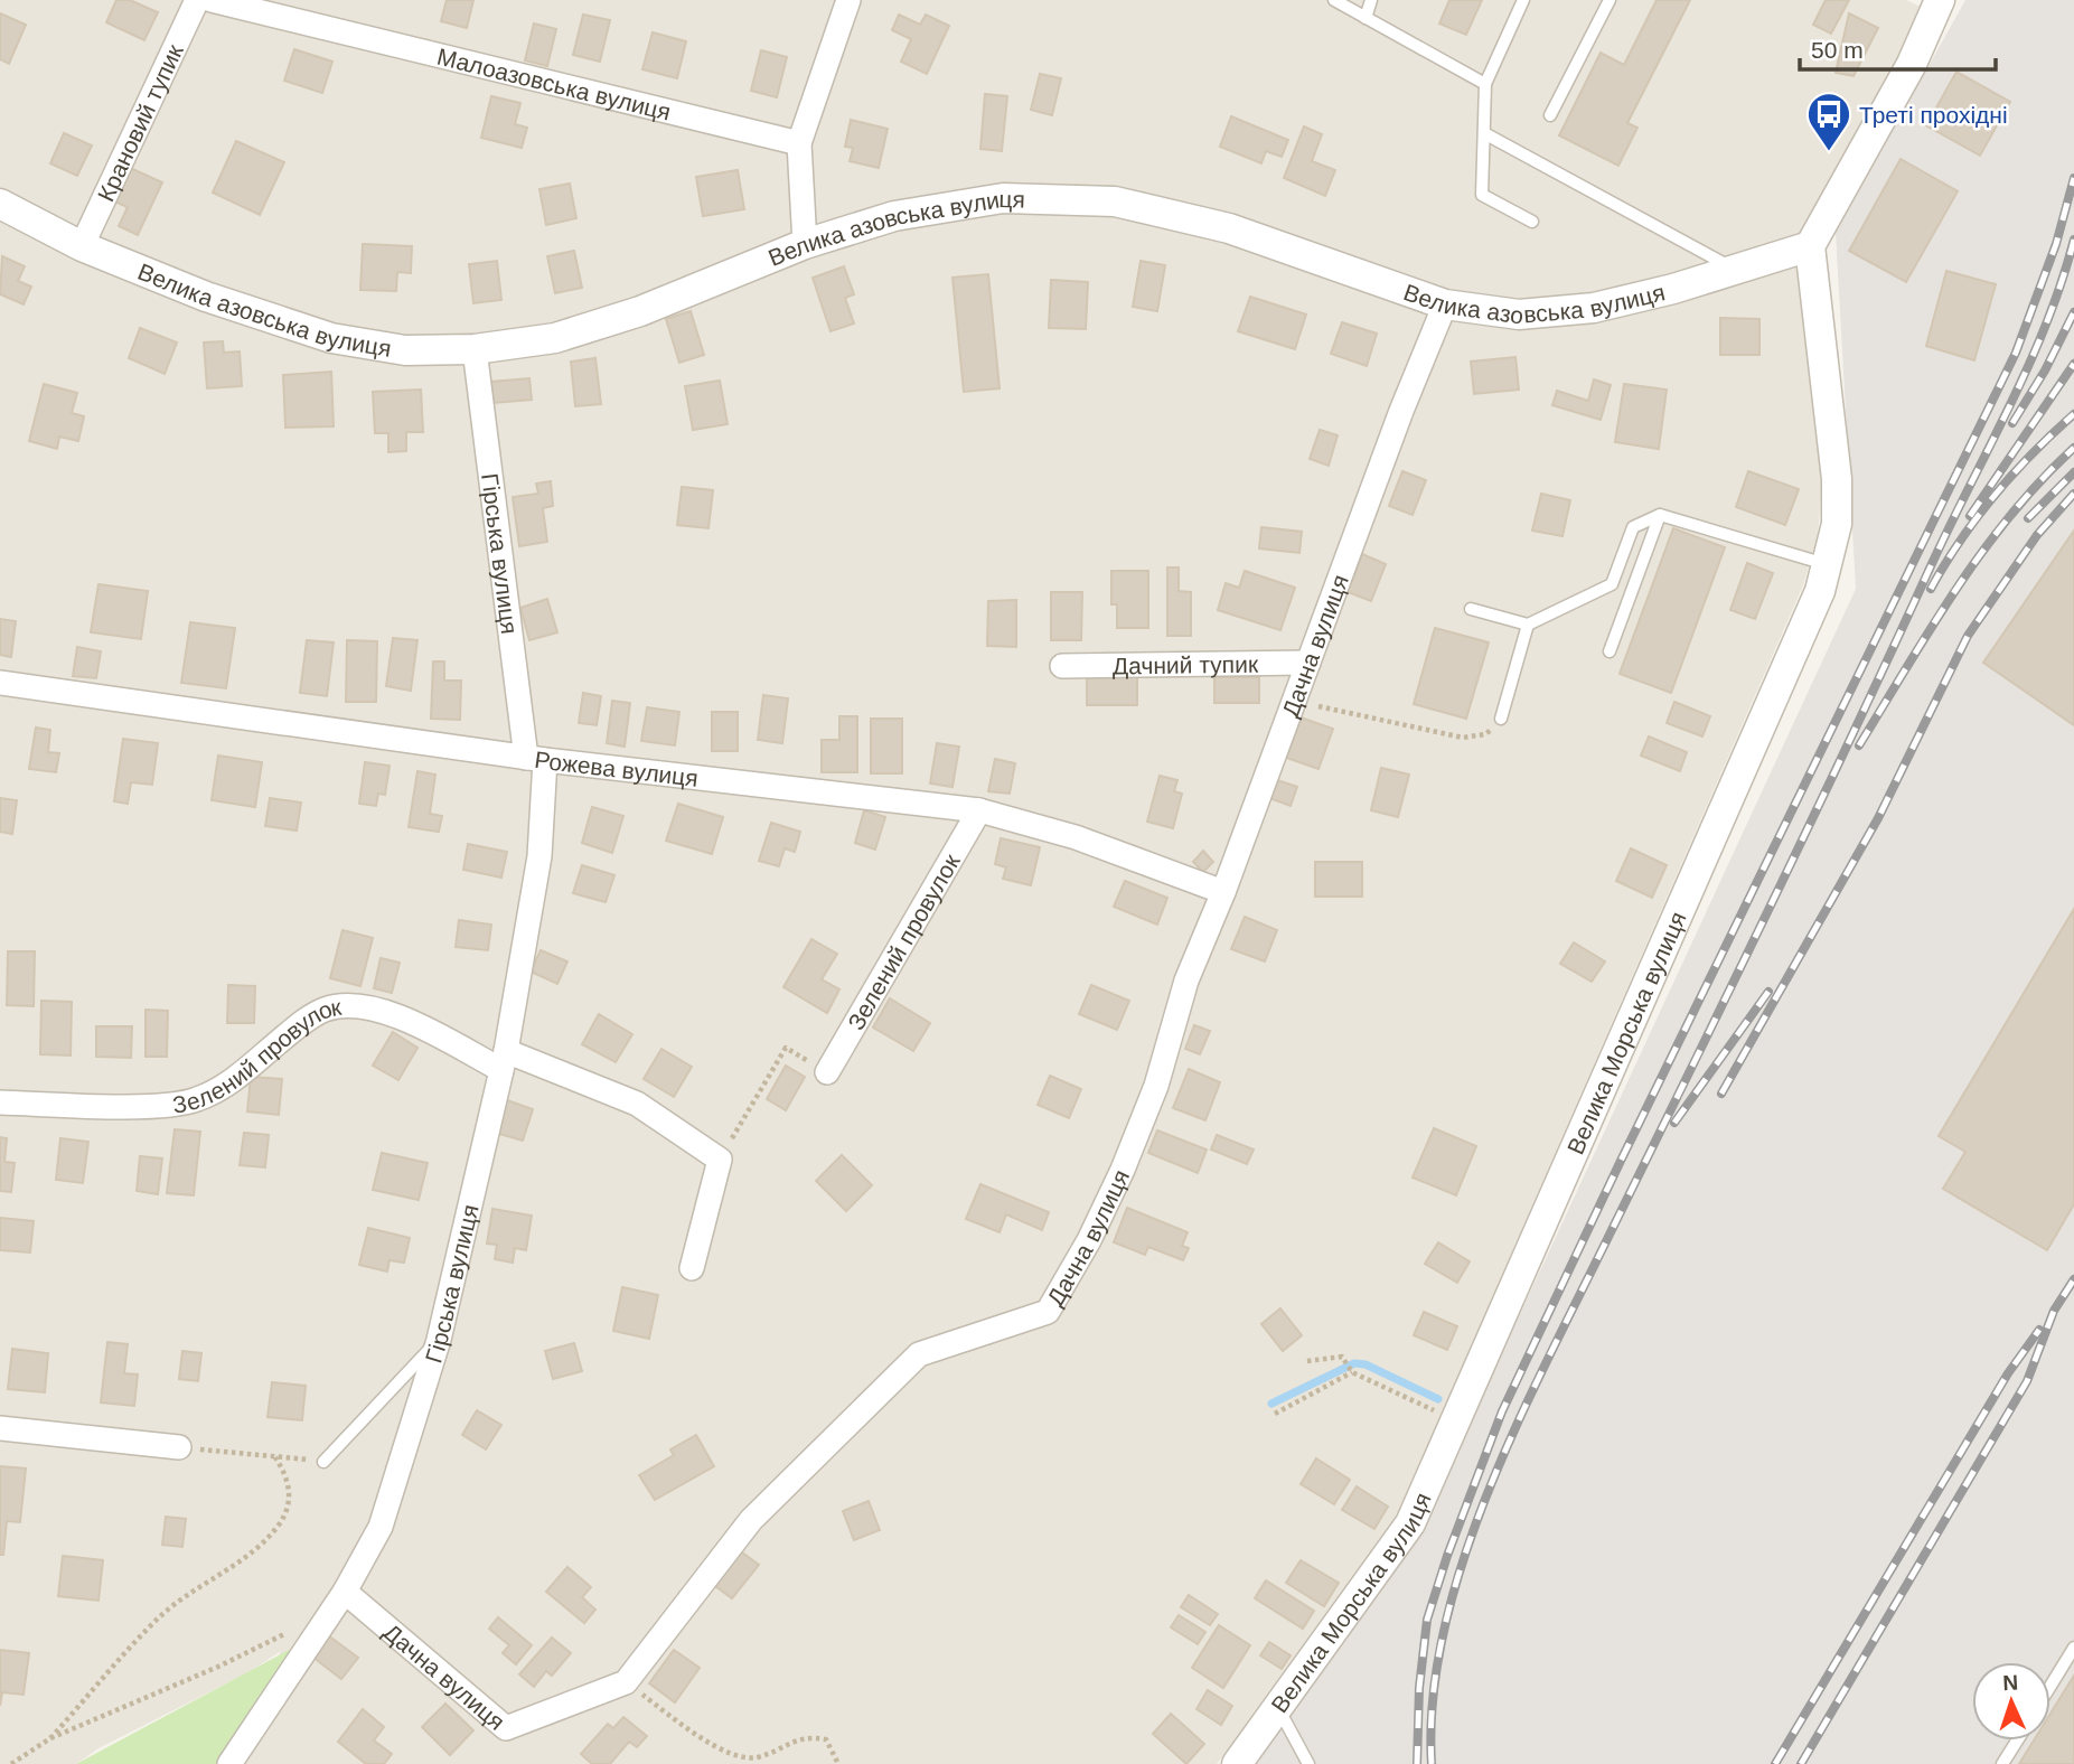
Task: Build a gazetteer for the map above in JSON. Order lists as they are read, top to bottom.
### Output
{
  "streets": {
    "street": [
      "Малоазовська вулиця",
      "Крановий тупик",
      "Велика азовська вулиця",
      "Гірська вулиця",
      "Дачна вулиця",
      "Дачний тупик",
      "Рожева вулиця",
      "Зелений провулок",
      "Велика Морська вулиця"
    ]
  },
  "crossings": [
    ["Крановий тупик", "Велика азовська вулиця"],
    ["Велика азовська вулиця", "Гірська вулиця"],
    ["Велика азовська вулиця", "Дачна вулиця"],
    ["Велика азовська вулиця", "Велика Морська вулиця"],
    ["Гірська вулиця", "Дачна вулиця"],
    ["Гірська вулиця", "Рожева вулиця"],
    ["Гірська вулиця", "Зелений провулок"],
    ["Дачна вулиця", "Дачний тупик"],
    ["Дачна вулиця", "Рожева вулиця"],
    ["Рожева вулиця", "Зелений провулок"]
  ],
  "places": {
    "bus stop": ["Треті прохідні"]
  },
  "scale_bar": "50 m",
  "north": "top"
}
